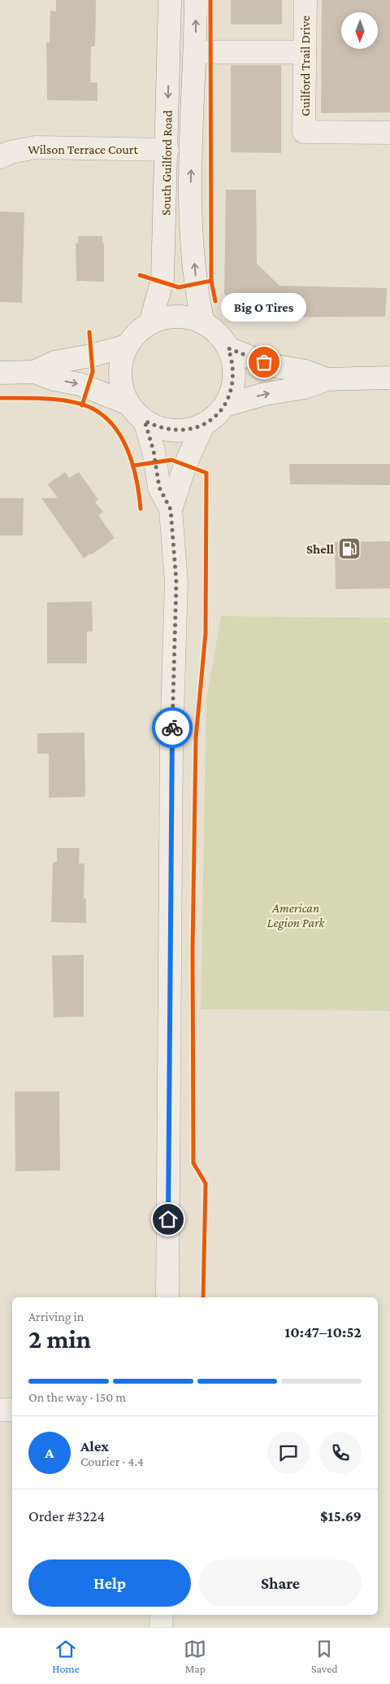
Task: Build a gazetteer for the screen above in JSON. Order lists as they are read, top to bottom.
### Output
{
  "streets": {
    "main road": ["Guilford Trail Drive", "Wilson Terrace Court", "South Guilford Road"]
  },
  "crossings": [
    ["Wilson Terrace Court", "South Guilford Road"]
  ],
  "parks": ["American Legion Park"],
  "places": {
    "other": ["Big O Tires"],
    "fuel station": ["Shell"]
  },
  "north": "bottom",
  "page": {
    "bubble": "Big O Tires",
    "heading": ["2 min", "Arriving in", "10:47–10:52"],
    "panel": [
      "Alex",
      "Courier · 4.4",
      "Order #3224",
      "$15.69"
    ],
    "bar": "On the way · 150 m",
    "round": "A",
    "buttons": ["Help", "Share"],
    "tabs": ["Home", "Map", "Saved"]
  }
}
